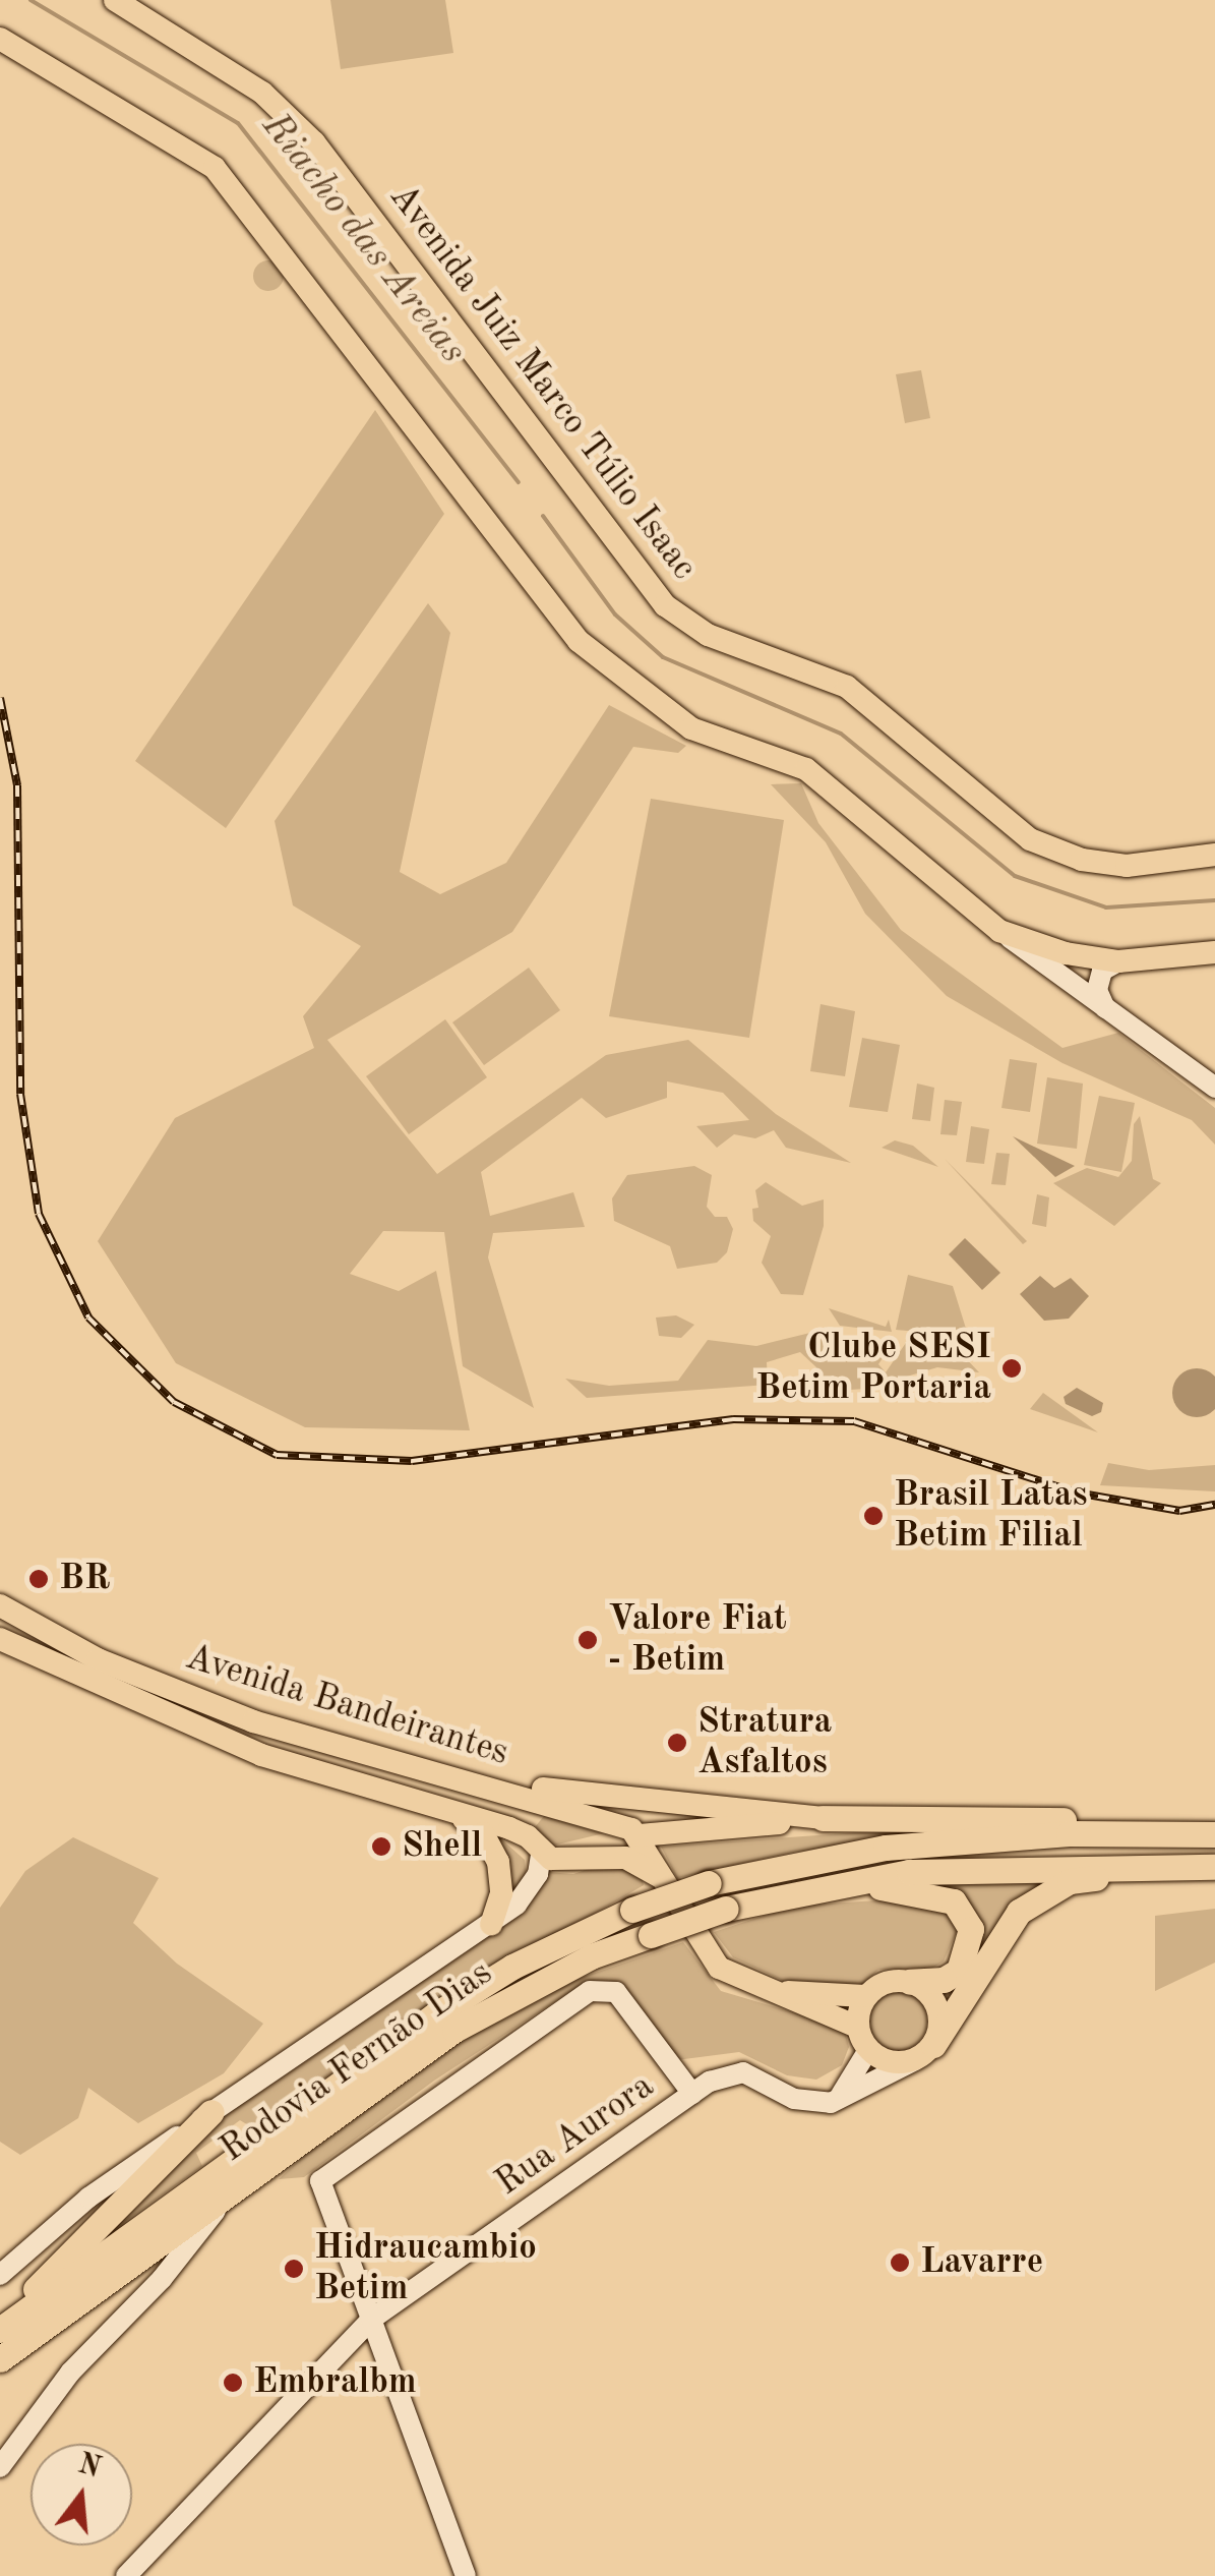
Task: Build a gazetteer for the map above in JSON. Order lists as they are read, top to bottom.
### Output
{
  "streets": {
    "highway": ["Rodovia Fernão Dias"],
    "main road": ["Avenida Juiz Marco Túlio Isaac", "Avenida Bandeirantes"],
    "street": ["Rua Aurora"]
  },
  "crossings": [
    ["Avenida Bandeirantes", "Rodovia Fernão Dias"]
  ],
  "water": ["Riacho das Areias"],
  "places": [
    "Clube SESI Betim Portaria",
    "Brasil Latas Betim Filial",
    "BR",
    "Valore Fiat - Betim",
    "Stratura Asfaltos",
    "Shell",
    "Lavarre",
    "Hidraucambio Betim",
    "Embralbm"
  ],
  "north": "top"
}
